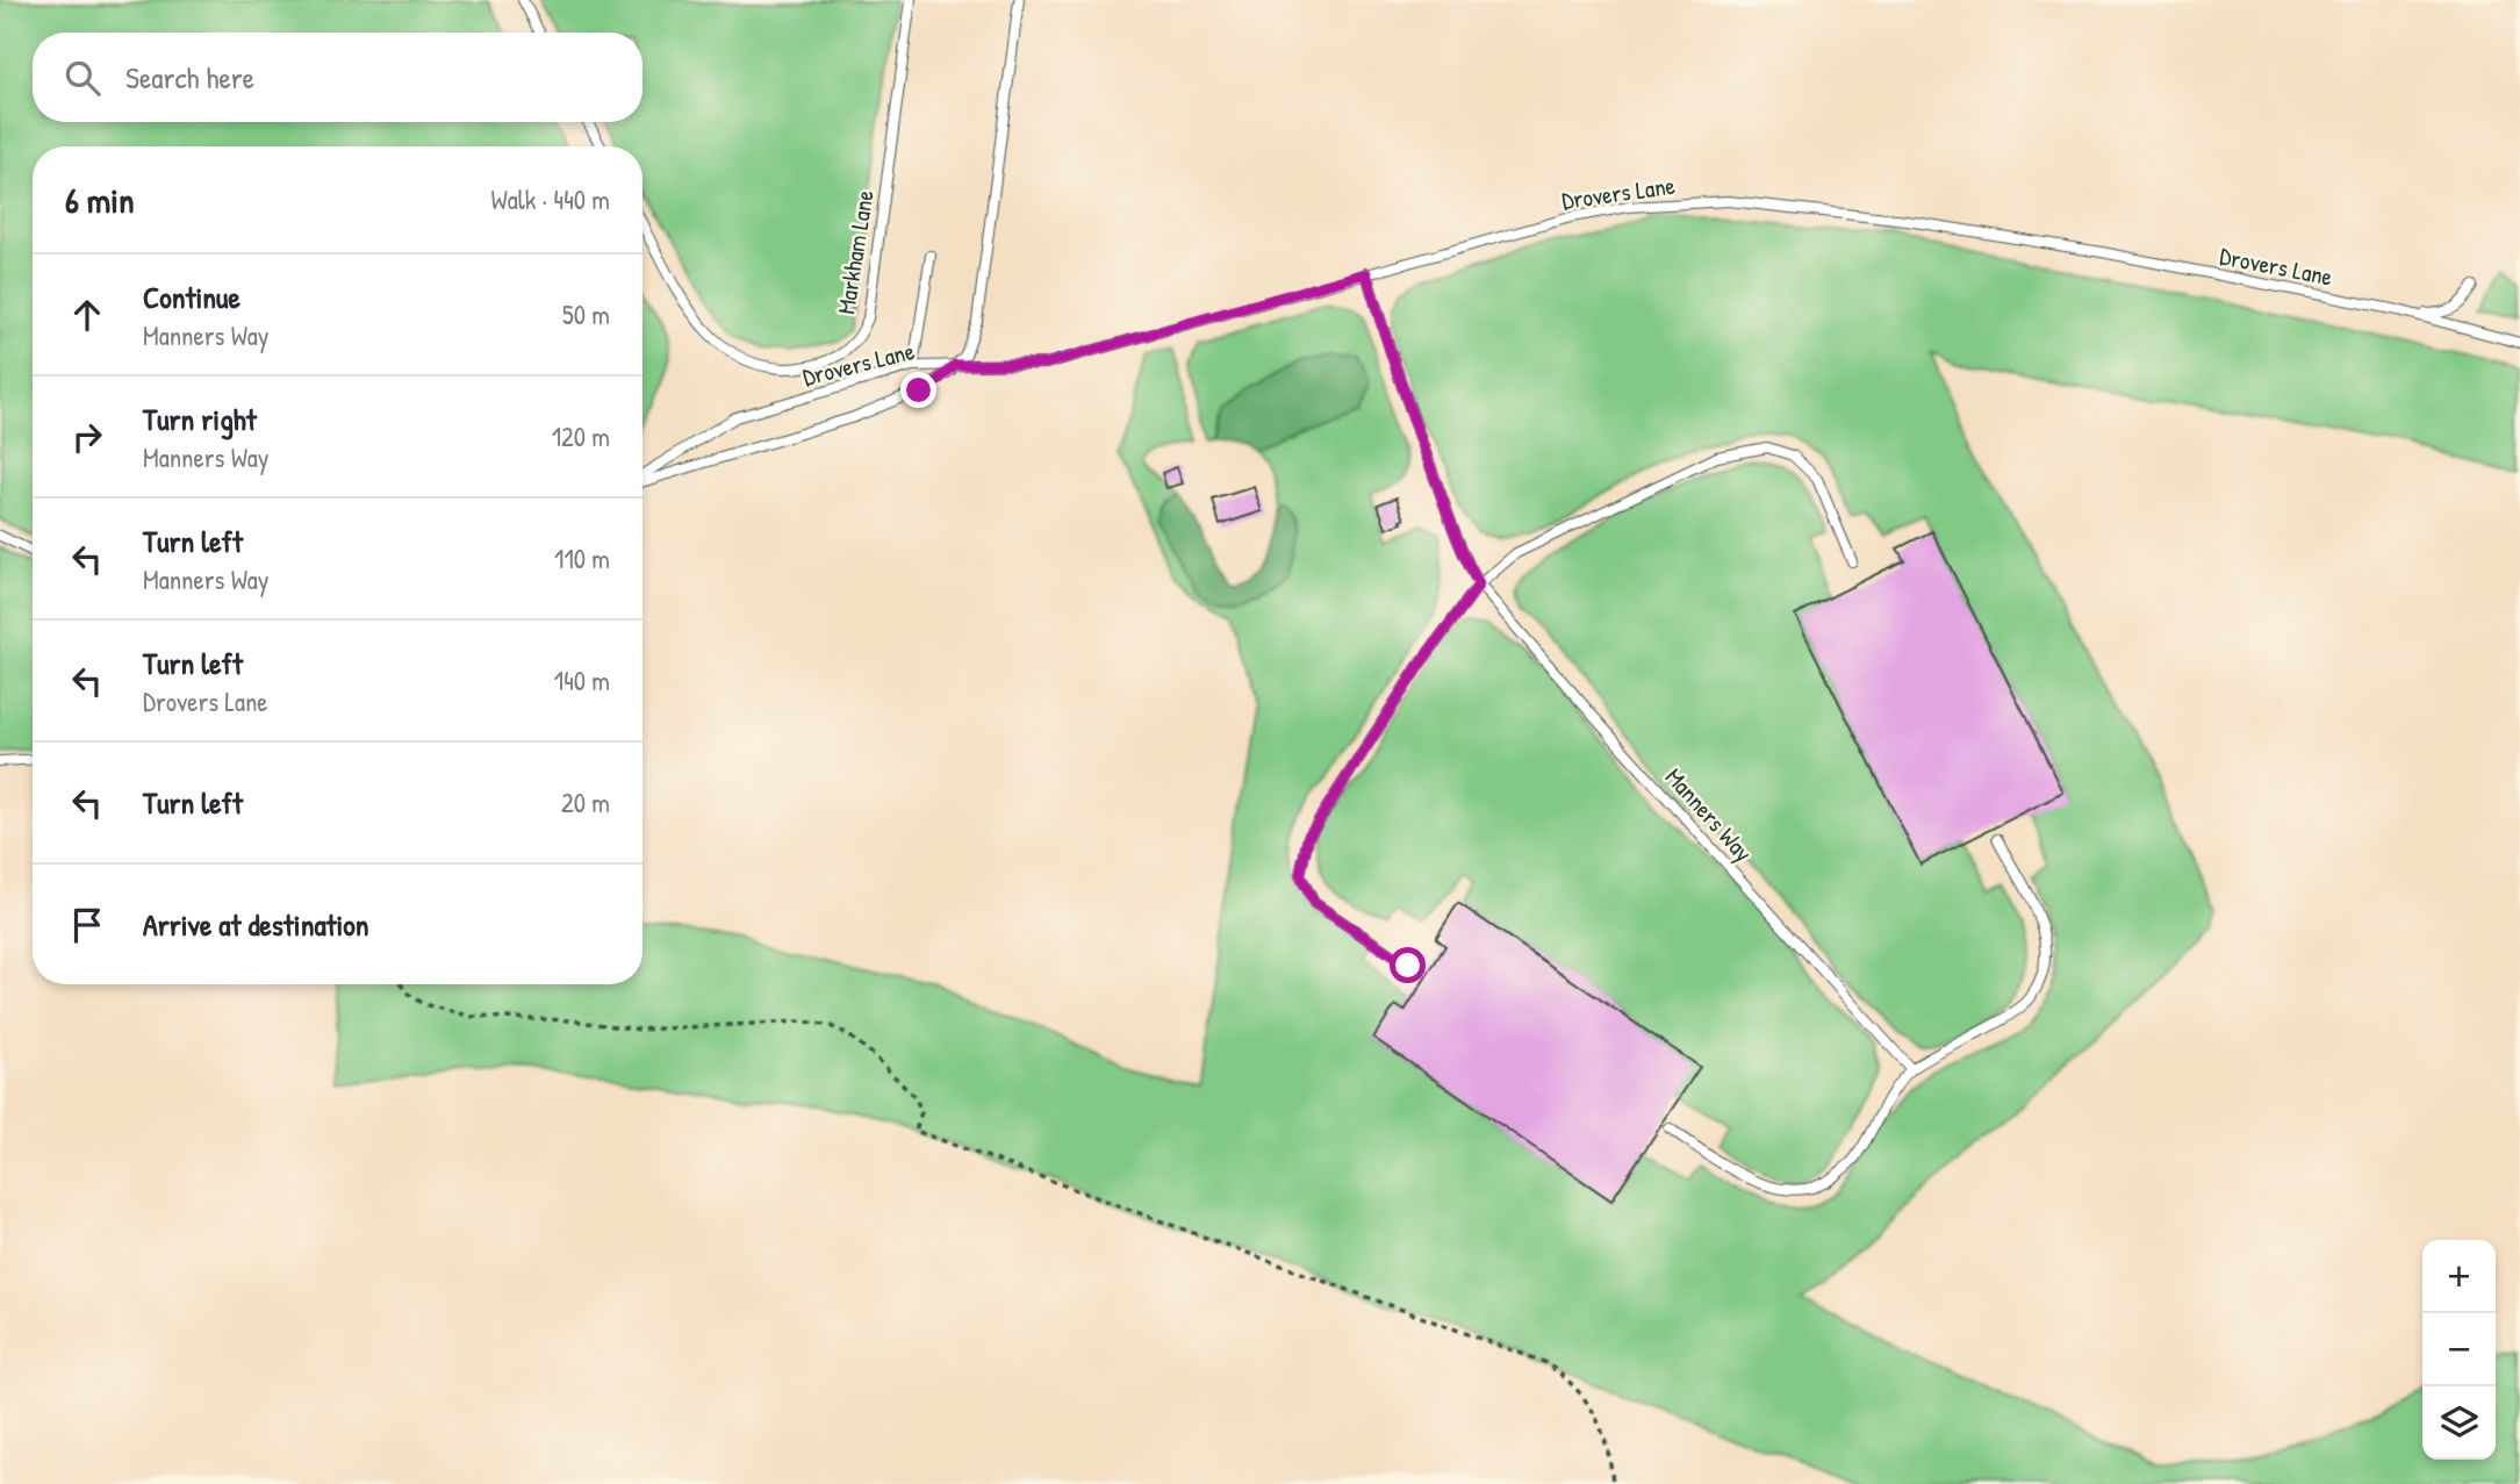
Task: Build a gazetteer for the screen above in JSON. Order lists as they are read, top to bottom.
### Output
{
  "streets": {
    "lane": ["Drovers Lane", "Markham Lane", "Manners Way"]
  },
  "crossings": [
    ["Drovers Lane", "Manners Way"]
  ],
  "page": {
    "search": "Search here",
    "heading": ["6 min", "Walk · 440 m"],
    "list": [
      ["Continue", "Manners Way", "50 m"],
      ["Turn right", "Manners Way", "120 m"],
      ["Turn left", "Manners Way", "110 m"],
      ["Turn left", "Drovers Lane", "140 m"],
      ["Turn left", "20 m"],
      "Arrive at destination"
    ],
    "map_buttons": ["+", "−"]
  }
}
